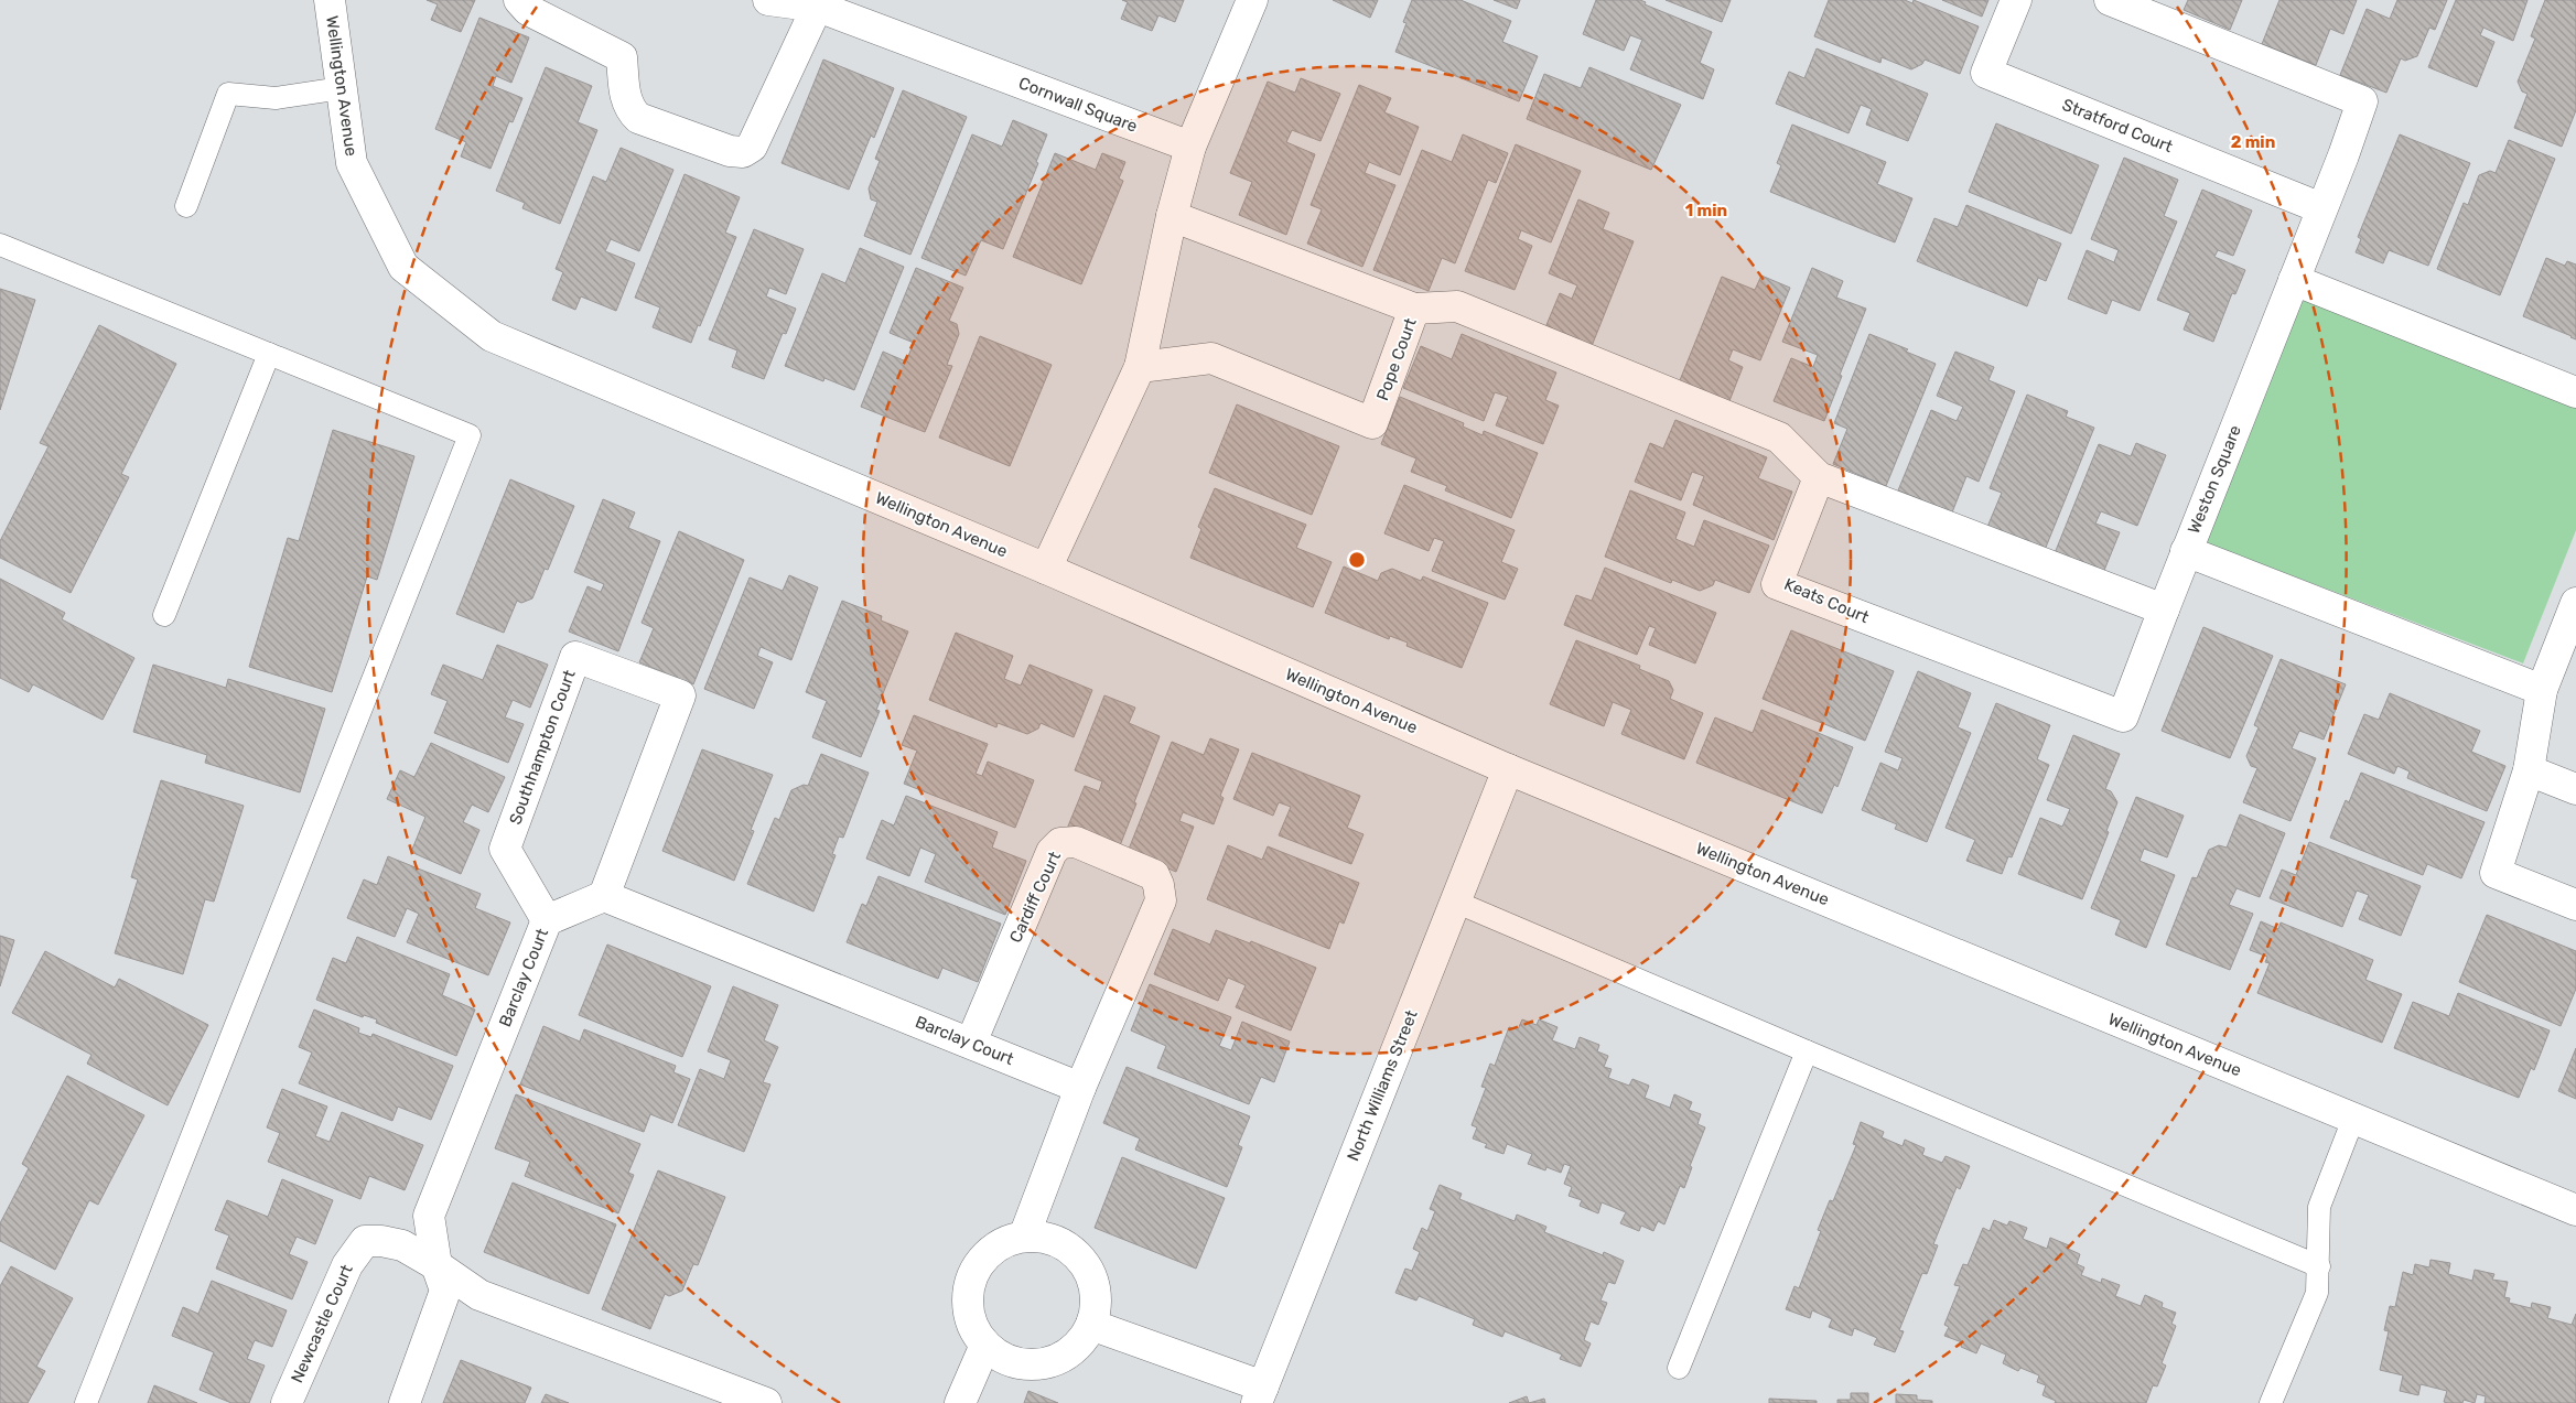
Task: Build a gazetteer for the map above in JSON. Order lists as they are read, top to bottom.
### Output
{
  "streets": {
    "street": [
      "Wellington Avenue",
      "Cornwall Square",
      "Stratford Court",
      "Pope Court",
      "Weston Square",
      "Keats Court",
      "Southhampton Court",
      "Cardiff Court",
      "Barclay Court",
      "North Williams Street",
      "Newcastle Court"
    ]
  },
  "crossings": [
    ["Wellington Avenue", "North Williams Street"],
    ["Weston Square", "Keats Court"],
    ["Southhampton Court", "Barclay Court"],
    ["Cardiff Court", "Barclay Court"],
    ["Barclay Court", "Newcastle Court"]
  ],
  "rings": ["2 min", "1 min"]
}
